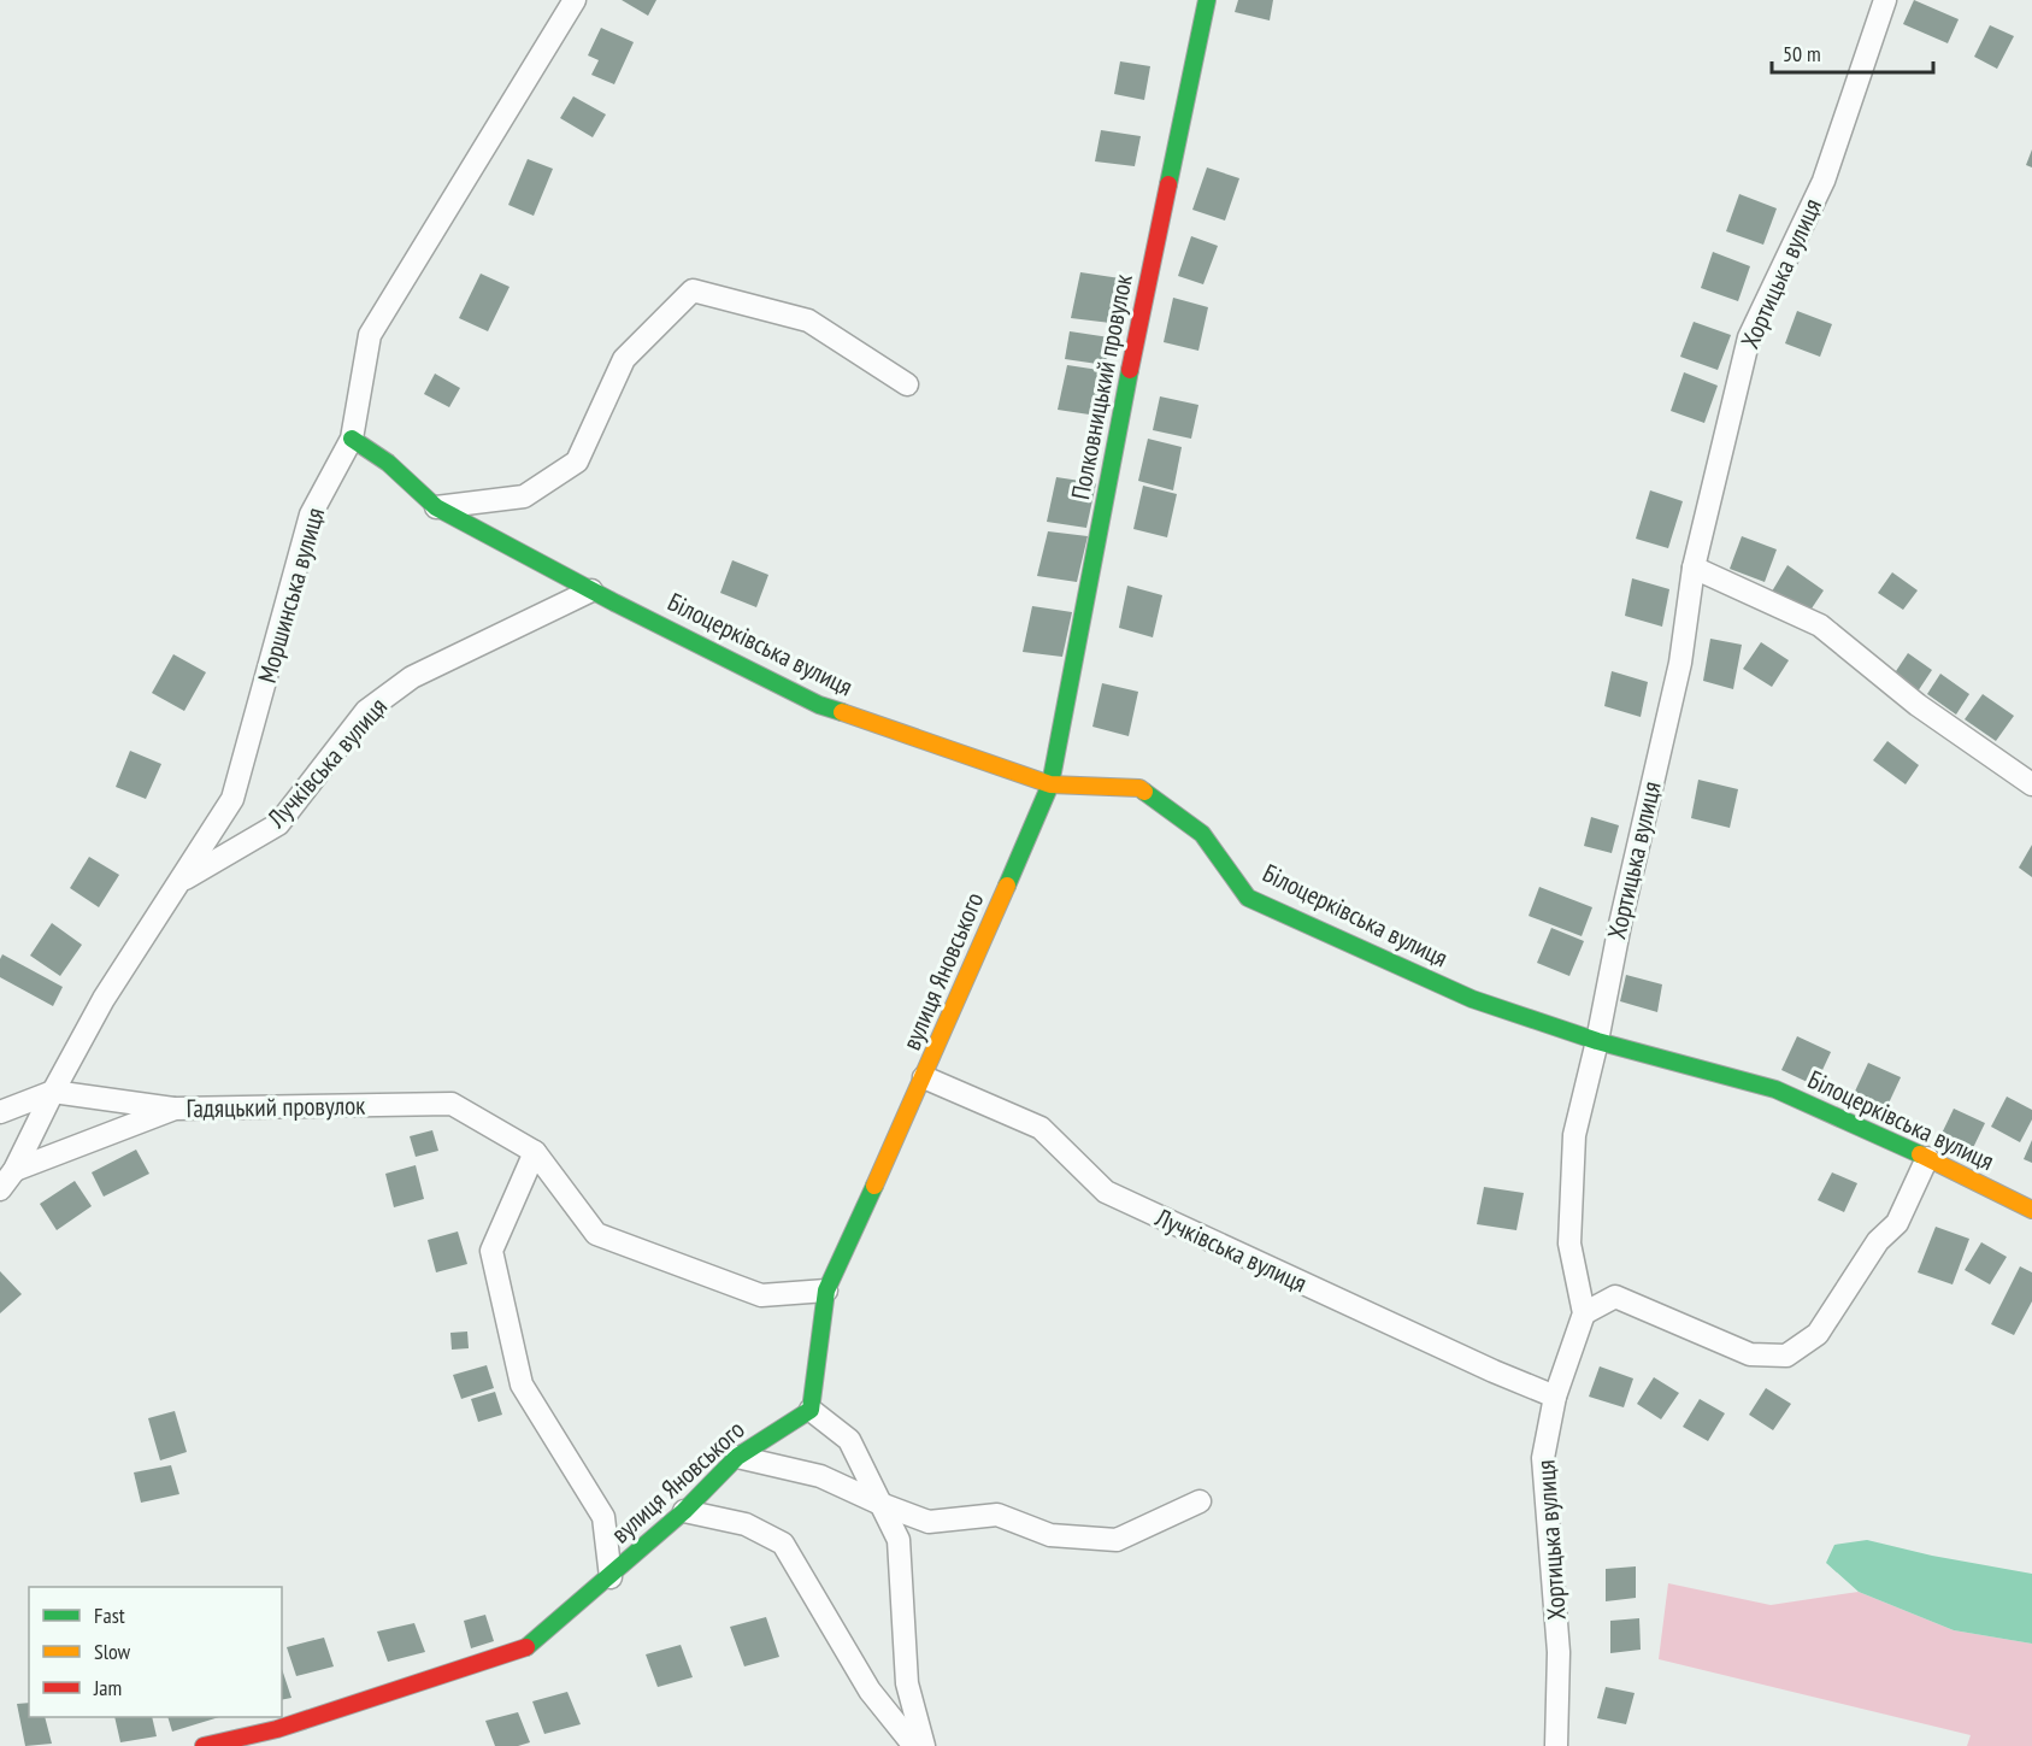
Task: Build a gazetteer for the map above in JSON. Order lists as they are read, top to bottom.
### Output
{
  "streets": {
    "street": [
      "Хортицька вулиця",
      "Полковницький провулок",
      "Моршинська вулиця",
      "Білоцерківська вулиця",
      "Лучківська вулиця",
      "вулиця Яновського",
      "Гадяцький провулок"
    ]
  },
  "crossings": [
    ["Хортицька вулиця", "Білоцерківська вулиця"],
    ["Хортицька вулиця", "Лучківська вулиця"],
    ["Полковницький провулок", "Білоцерківська вулиця"],
    ["Полковницький провулок", "вулиця Яновського"],
    ["Моршинська вулиця", "Білоцерківська вулиця"],
    ["Моршинська вулиця", "Лучківська вулиця"],
    ["Моршинська вулиця", "Гадяцький провулок"],
    ["Білоцерківська вулиця", "Лучківська вулиця"],
    ["Білоцерківська вулиця", "вулиця Яновського"],
    ["Лучківська вулиця", "вулиця Яновського"],
    ["вулиця Яновського", "Гадяцький провулок"]
  ],
  "legend": ["Fast", "Slow", "Jam"],
  "scale_bar": "50 m"
}
